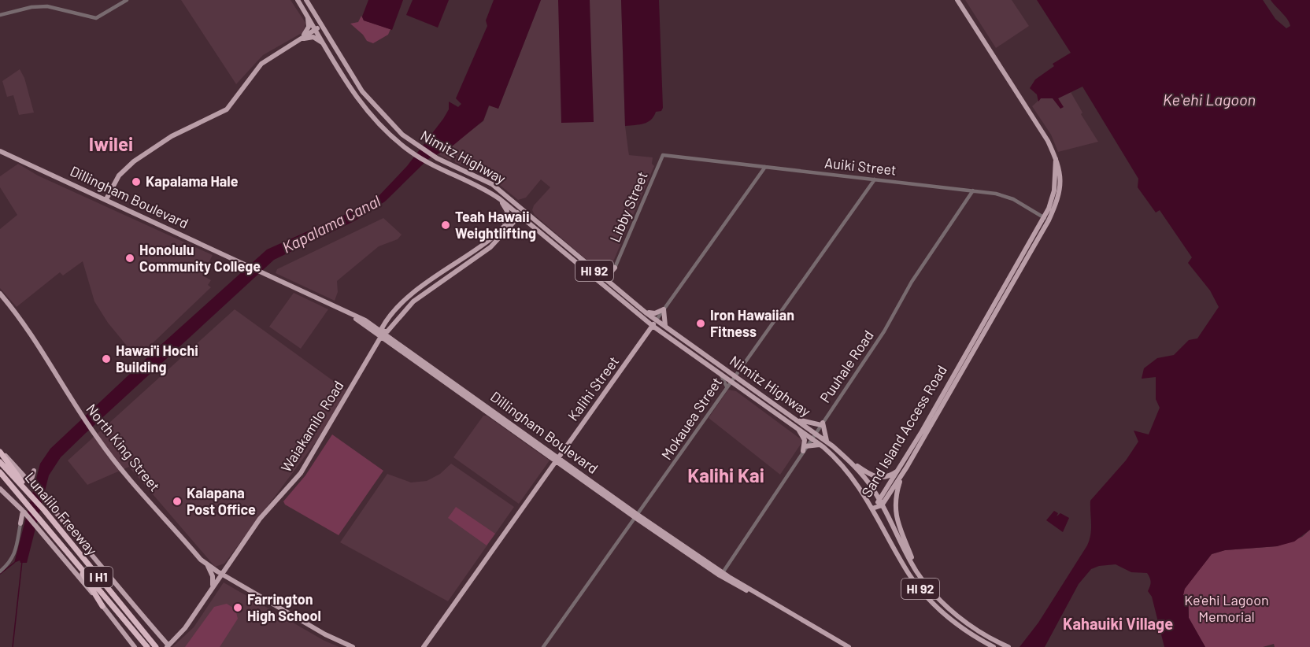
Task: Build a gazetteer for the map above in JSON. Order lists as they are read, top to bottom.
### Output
{
  "streets": {
    "highway": ["Lunalilo Freeway", "I H1"],
    "main road": [
      "Nimitz Highway",
      "Dillingham Boulevard",
      "HI 92",
      "Kalihi Street",
      "Waiakamilo Road",
      "Sand Island Access Road",
      "North King Street"
    ],
    "street": [
      "Auiki Street",
      "Libby Street",
      "Puuhale Road",
      "Mokauea Street"
    ]
  },
  "crossings": [
    ["Nimitz Highway", "Puuhale Road"],
    ["Nimitz Highway", "Kalihi Street"],
    ["Nimitz Highway", "Mokauea Street"],
    ["Nimitz Highway", "Waiakamilo Road"],
    ["Nimitz Highway", "Sand Island Access Road"],
    ["Auiki Street", "Libby Street"],
    ["Auiki Street", "Puuhale Road"],
    ["Auiki Street", "Kalihi Street"],
    ["Auiki Street", "Mokauea Street"],
    ["Auiki Street", "Sand Island Access Road"],
    ["Dillingham Boulevard", "Puuhale Road"],
    ["Dillingham Boulevard", "Kalihi Street"],
    ["Dillingham Boulevard", "Mokauea Street"],
    ["Dillingham Boulevard", "Waiakamilo Road"],
    ["Waiakamilo Road", "North King Street"]
  ],
  "districts": ["Iwilei", "Kalihi Kai", "Kahauiki Village"],
  "water": ["Keʻehi Lagoon", "Kapalama Canal"],
  "parks": ["Ke'ehi Lagoon Memorial"],
  "places": [
    "Kapalama Hale",
    "Teah Hawaii Weightlifting",
    "Honolulu Community College",
    "Iron Hawaiian Fitness",
    "Hawai'i Hochi Building",
    "Kalapana Post Office",
    "Farrington High School"
  ]
}
